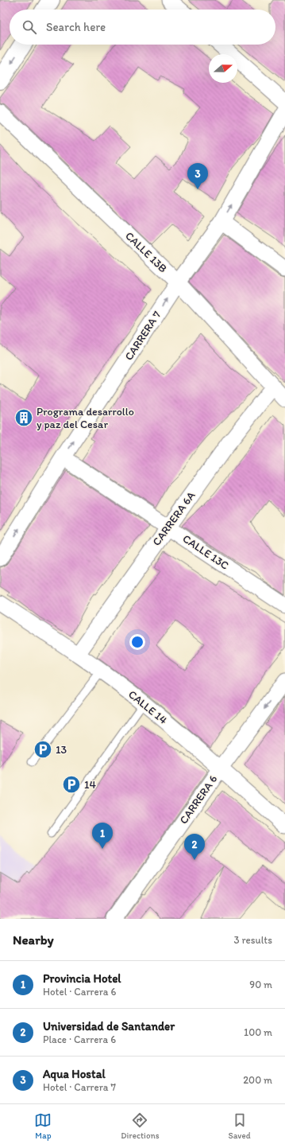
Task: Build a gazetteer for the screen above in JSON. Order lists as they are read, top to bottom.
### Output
{
  "streets": {
    "street": [
      "CALLE 13B",
      "CARRERA 7",
      "CARRERA 6A",
      "CALLE 13C",
      "CALLE 14",
      "CARRERA 6"
    ]
  },
  "crossings": [
    ["CALLE 13B", "CARRERA 7"],
    ["CALLE 13B", "CARRERA 6A"],
    ["CARRERA 7", "CALLE 13C"],
    ["CARRERA 6A", "CALLE 13C"],
    ["CARRERA 6A", "CALLE 14"],
    ["CALLE 14", "CARRERA 6"]
  ],
  "one_way": ["CARRERA 7", "CARRERA 6"],
  "places": {
    "building": ["Programa desarrollo y paz del Cesar"],
    "parking": ["13", "14"]
  },
  "north": "right",
  "page": {
    "search": "Search here",
    "pins": ["3", "1", "2"],
    "heading": ["Nearby", "3 results"],
    "list": [
      {
        "mark": "1",
        "name": "Provincia Hotel",
        "note": "Hotel · Carrera 6",
        "value": "90 m"
      },
      {
        "mark": "2",
        "name": "Universidad de Santander",
        "note": "Place · Carrera 6",
        "value": "100 m"
      },
      {
        "mark": "3",
        "name": "Aqua Hostal",
        "note": "Hotel · Carrera 7",
        "value": "200 m"
      }
    ],
    "nav": ["Map", "Directions", "Saved"]
  }
}
